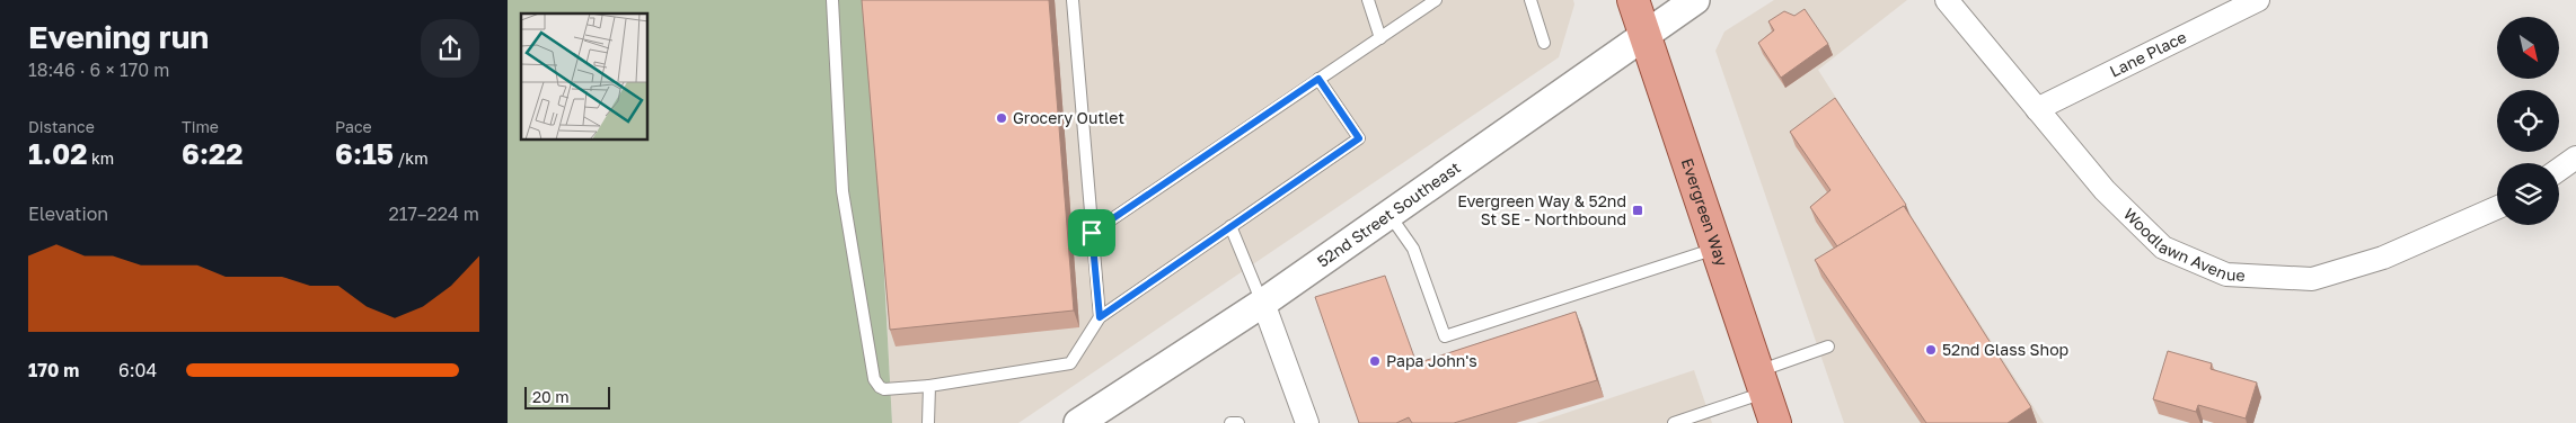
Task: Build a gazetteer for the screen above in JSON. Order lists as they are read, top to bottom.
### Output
{
  "streets": {
    "main road": ["Evergreen Way"],
    "street": ["Lane Place", "52nd Street Southeast", "Woodlawn Avenue"]
  },
  "crossings": [
    ["Lane Place", "Woodlawn Avenue"],
    ["Evergreen Way", "52nd Street Southeast"]
  ],
  "places": {
    "other": ["Grocery Outlet", "52nd Glass Shop", "Papa John's"],
    "transit": ["Evergreen Way & 52nd St SE - Northbound"]
  },
  "scale_bar": "20 m",
  "north": "bottom right",
  "page": {
    "heading": ["Evening run", "18:46 · 6 × 170 m"],
    "stats": [
      ["Distance", "1.02 km"],
      ["Time", "6:22"],
      ["Pace", "6:15 /km"]
    ],
    "chart": ["Elevation", "217–224 m"],
    "list": [
      {
        "name": "170 m",
        "note": "6:04"
      }
    ],
    "scale": "20 m"
  }
}
